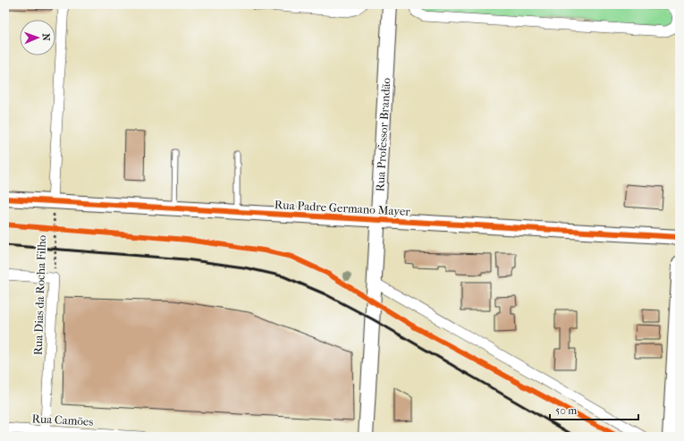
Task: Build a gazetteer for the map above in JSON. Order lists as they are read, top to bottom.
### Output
{
  "streets": {
    "street": [
      "Rua Professor Brandão",
      "Rua Padre Germano Mayer",
      "Rua Dias da Rocha Filho",
      "Rua Camões"
    ]
  },
  "crossings": [
    ["Rua Professor Brandão", "Rua Padre Germano Mayer"],
    ["Rua Padre Germano Mayer", "Rua Dias da Rocha Filho"],
    ["Rua Dias da Rocha Filho", "Rua Camões"]
  ],
  "scale_bar": "50 m",
  "north": "right"
}
